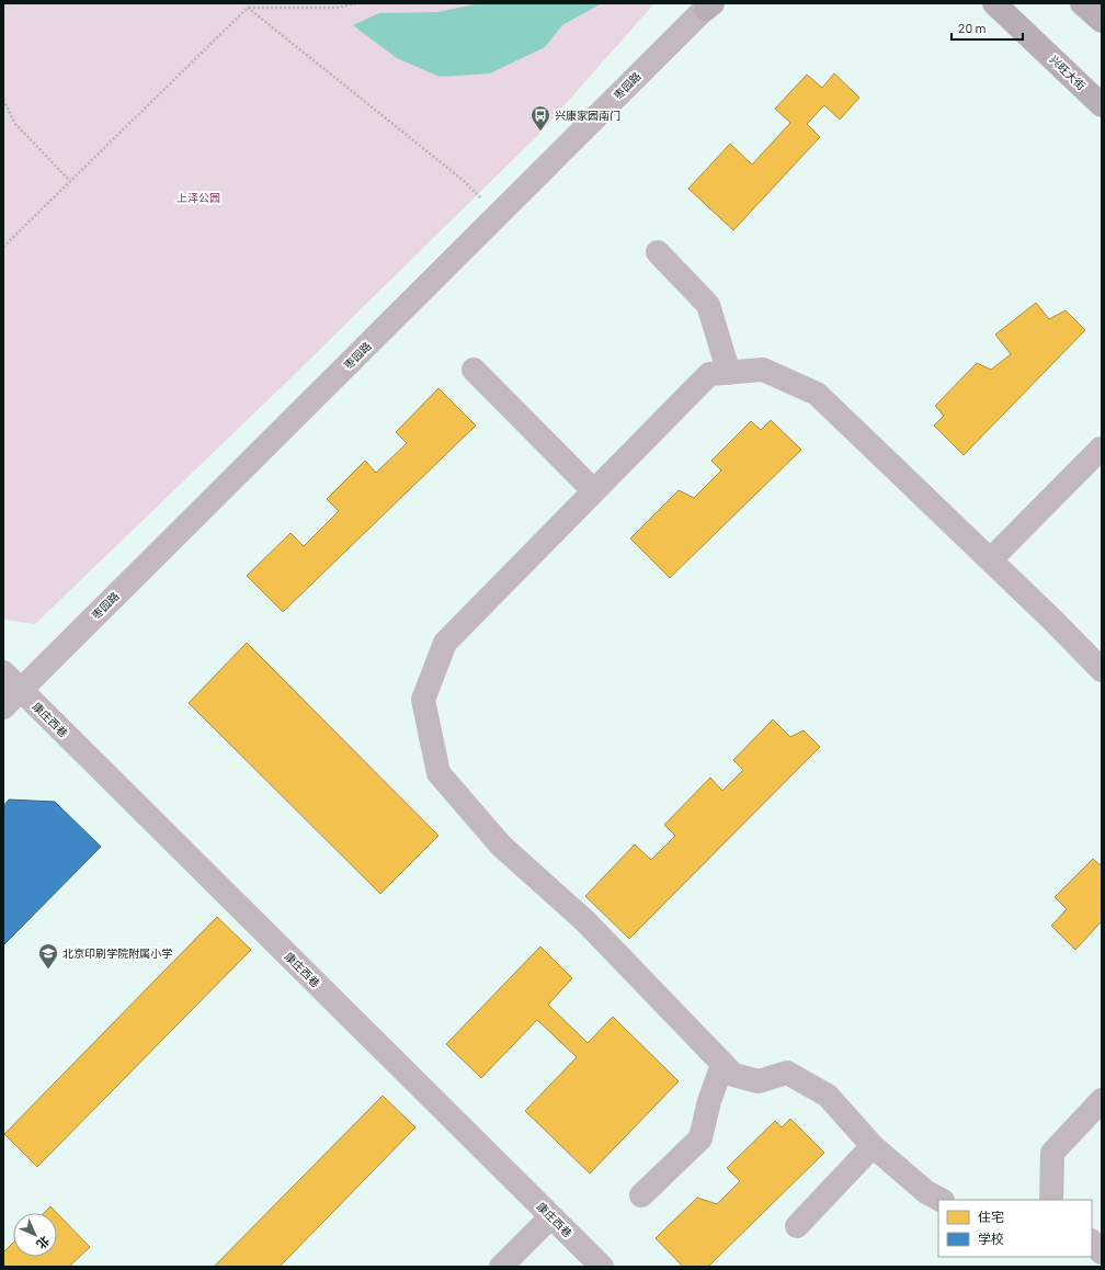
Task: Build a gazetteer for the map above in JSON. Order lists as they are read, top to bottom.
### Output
{
  "streets": {
    "main road": ["兴旺大街"],
    "street": ["枣园路", "康庄西巷"]
  },
  "crossings": [
    ["枣园路", "康庄西巷"]
  ],
  "parks": ["上泽公园"],
  "places": {
    "bus stop": ["兴康家园南门"],
    "school or university": ["北京印刷学院附属小学"]
  },
  "legend": ["住宅", "学校"],
  "scale_bar": "20 m",
  "north": "bottom right"
}
